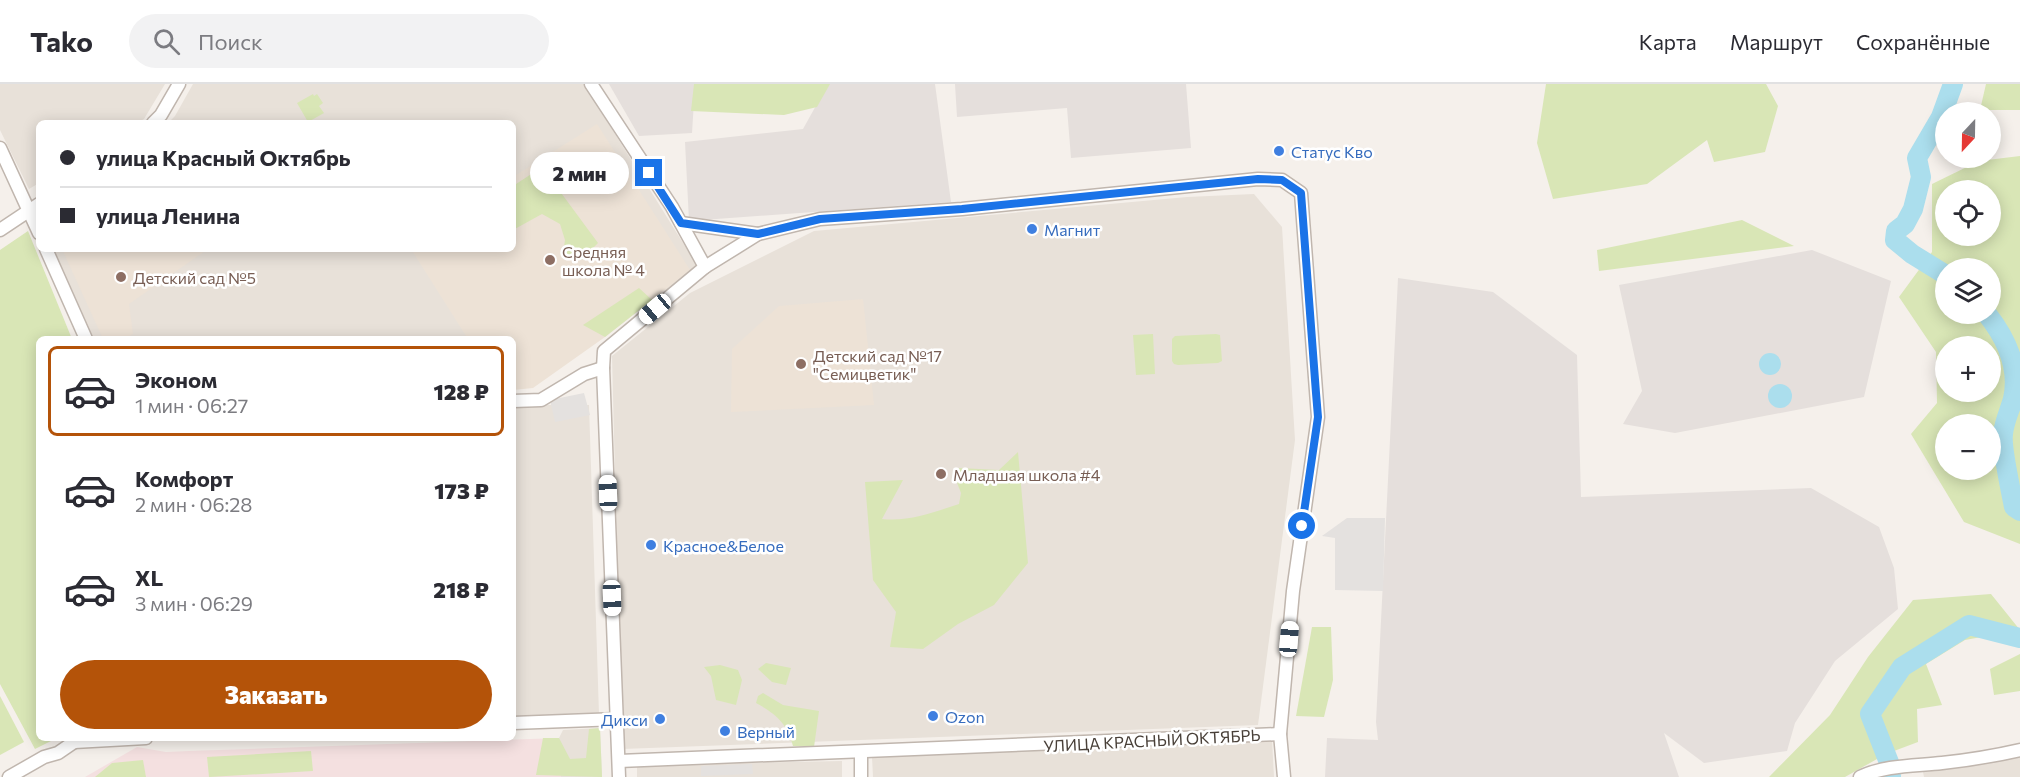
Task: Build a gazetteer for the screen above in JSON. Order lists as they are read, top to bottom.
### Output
{
  "streets": {
    "street": ["УЛИЦА КРАСНЫЙ ОКТЯБРЬ"]
  },
  "places": [
    "Статус Кво",
    "Магнит",
    "Средняя школа № 4",
    "Детский сад №5",
    "Детский сад №17 \"Семицветик\"",
    "Младшая школа #4",
    "Красное&Белое",
    "Ozon",
    "Дикси",
    "Верный"
  ],
  "north": "bottom",
  "page": {
    "header": "Tako",
    "search": "Поиск",
    "nav": ["Карта", "Маршрут", "Сохранённые"],
    "map_buttons": ["+", "−"],
    "banner": ["улица Красный Октябрь", "улица Ленина"],
    "bubble": "2 мин",
    "list": [
      {
        "name": "Эконом",
        "note": "1 мин · 06:27",
        "value": "128 ₽"
      },
      {
        "name": "Комфорт",
        "note": "2 мин · 06:28",
        "value": "173 ₽"
      },
      {
        "name": "XL",
        "note": "3 мин · 06:29",
        "value": "218 ₽"
      }
    ],
    "buttons": "Заказать"
  }
}
